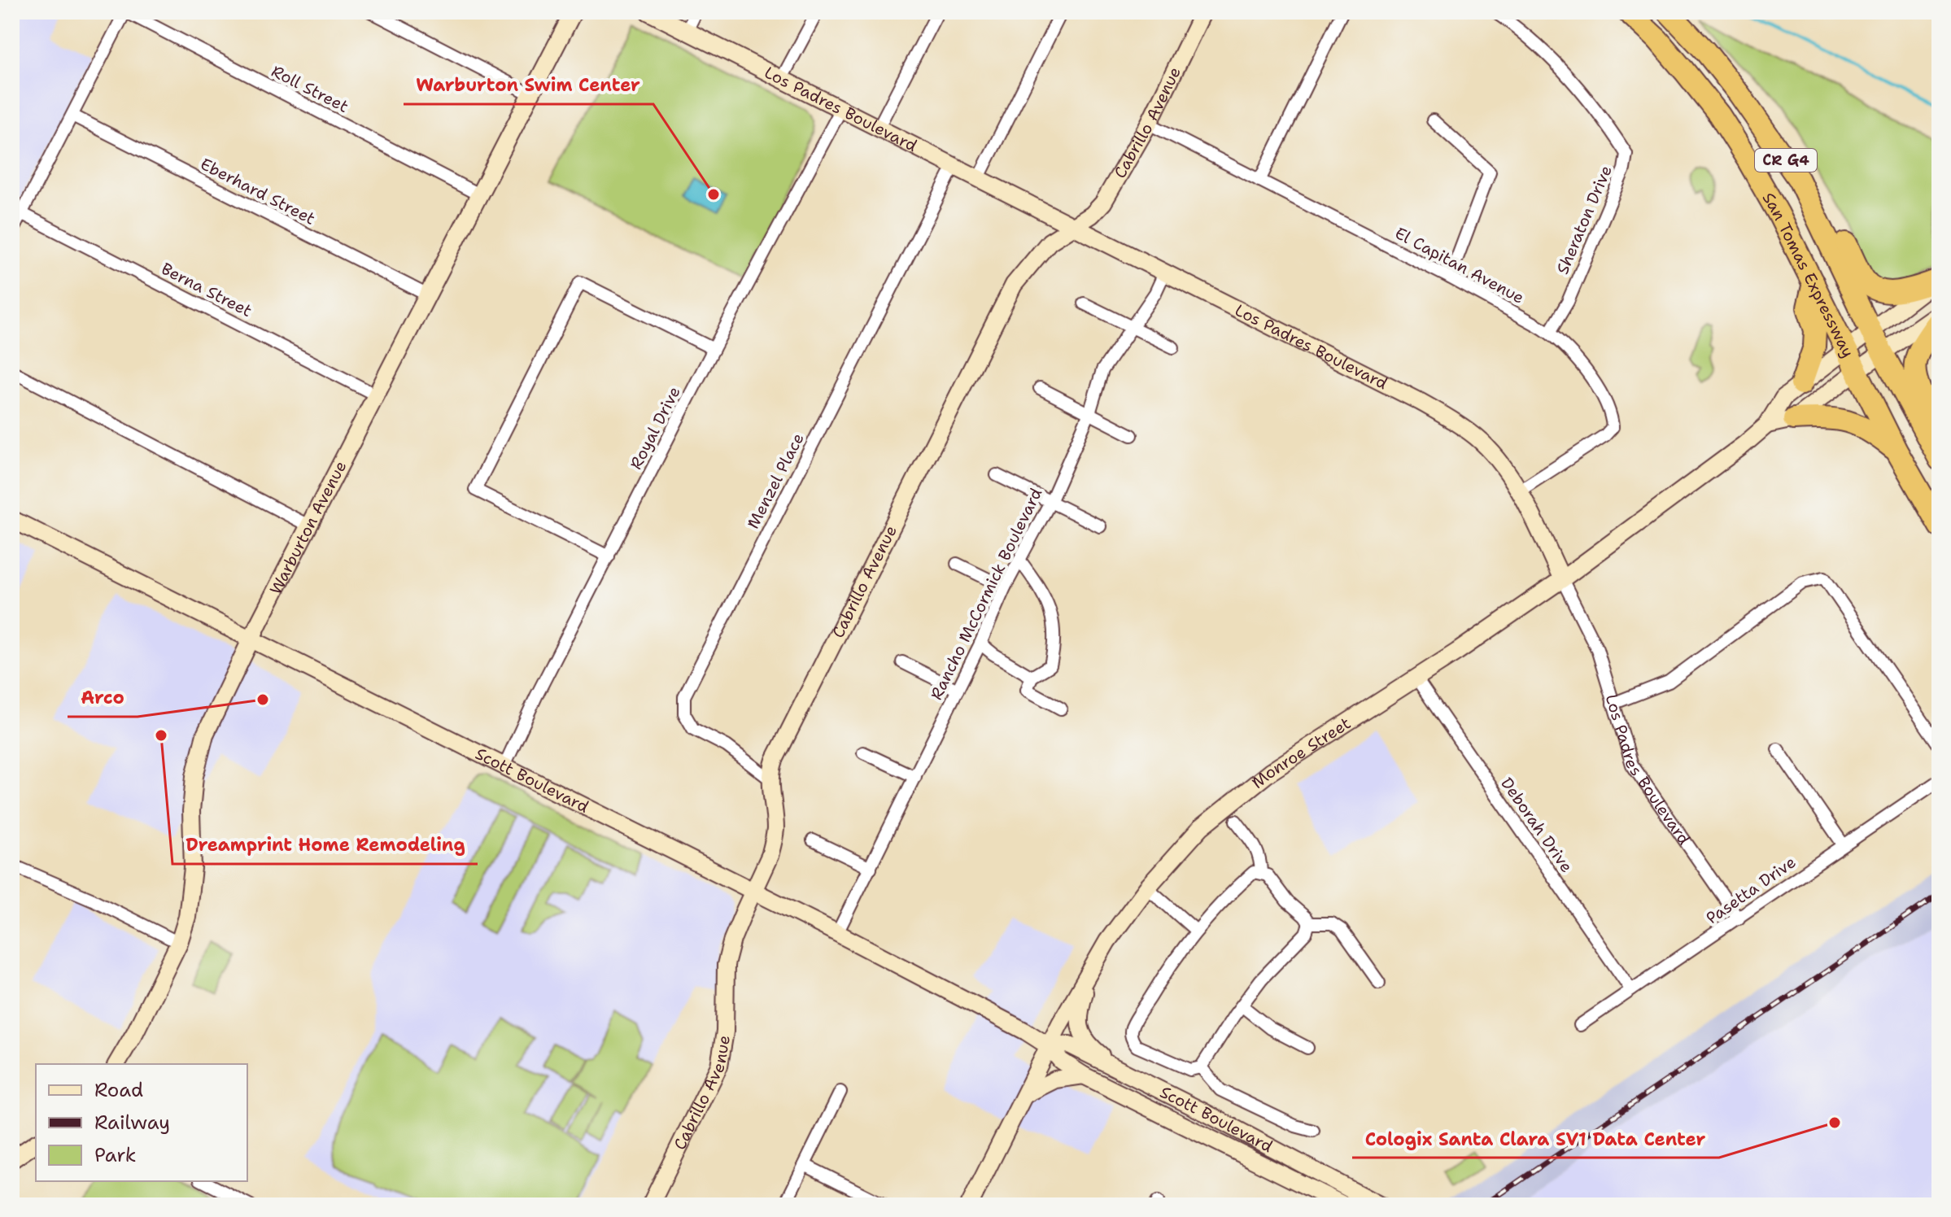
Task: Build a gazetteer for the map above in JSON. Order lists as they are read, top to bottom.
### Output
{
  "streets": {
    "highway": ["CR G4", "San Tomas Expressway"],
    "street": [
      "Roll Street",
      "Los Padres Boulevard",
      "Cabrillo Avenue",
      "Eberhard Street",
      "Sheraton Drive",
      "El Capitan Avenue",
      "Berna Street",
      "Royal Drive",
      "Menzel Place",
      "Warburton Avenue",
      "Rancho McCormick Boulevard",
      "Monroe Street",
      "Scott Boulevard",
      "Deborah Drive",
      "Pasetta Drive"
    ]
  },
  "crossings": [
    ["Roll Street", "Warburton Avenue"],
    ["Los Padres Boulevard", "Cabrillo Avenue"],
    ["Los Padres Boulevard", "El Capitan Avenue"],
    ["Los Padres Boulevard", "Royal Drive"],
    ["Los Padres Boulevard", "Menzel Place"],
    ["Los Padres Boulevard", "Rancho McCormick Boulevard"],
    ["Los Padres Boulevard", "Monroe Street"],
    ["Los Padres Boulevard", "Pasetta Drive"],
    ["Cabrillo Avenue", "El Capitan Avenue"],
    ["Cabrillo Avenue", "Menzel Place"],
    ["Cabrillo Avenue", "Scott Boulevard"],
    ["Eberhard Street", "Warburton Avenue"],
    ["Sheraton Drive", "El Capitan Avenue"],
    ["San Tomas Expressway", "Monroe Street"],
    ["Berna Street", "Warburton Avenue"],
    ["Royal Drive", "Scott Boulevard"],
    ["Warburton Avenue", "Scott Boulevard"],
    ["Rancho McCormick Boulevard", "Scott Boulevard"],
    ["Monroe Street", "Scott Boulevard"],
    ["Monroe Street", "Deborah Drive"],
    ["Deborah Drive", "Pasetta Drive"]
  ],
  "places": [
    "Warburton Swim Center",
    "Arco",
    "Dreamprint Home Remodeling",
    "Cologix Santa Clara SV1 Data Center"
  ],
  "legend": ["Road", "Railway", "Park"]
}
